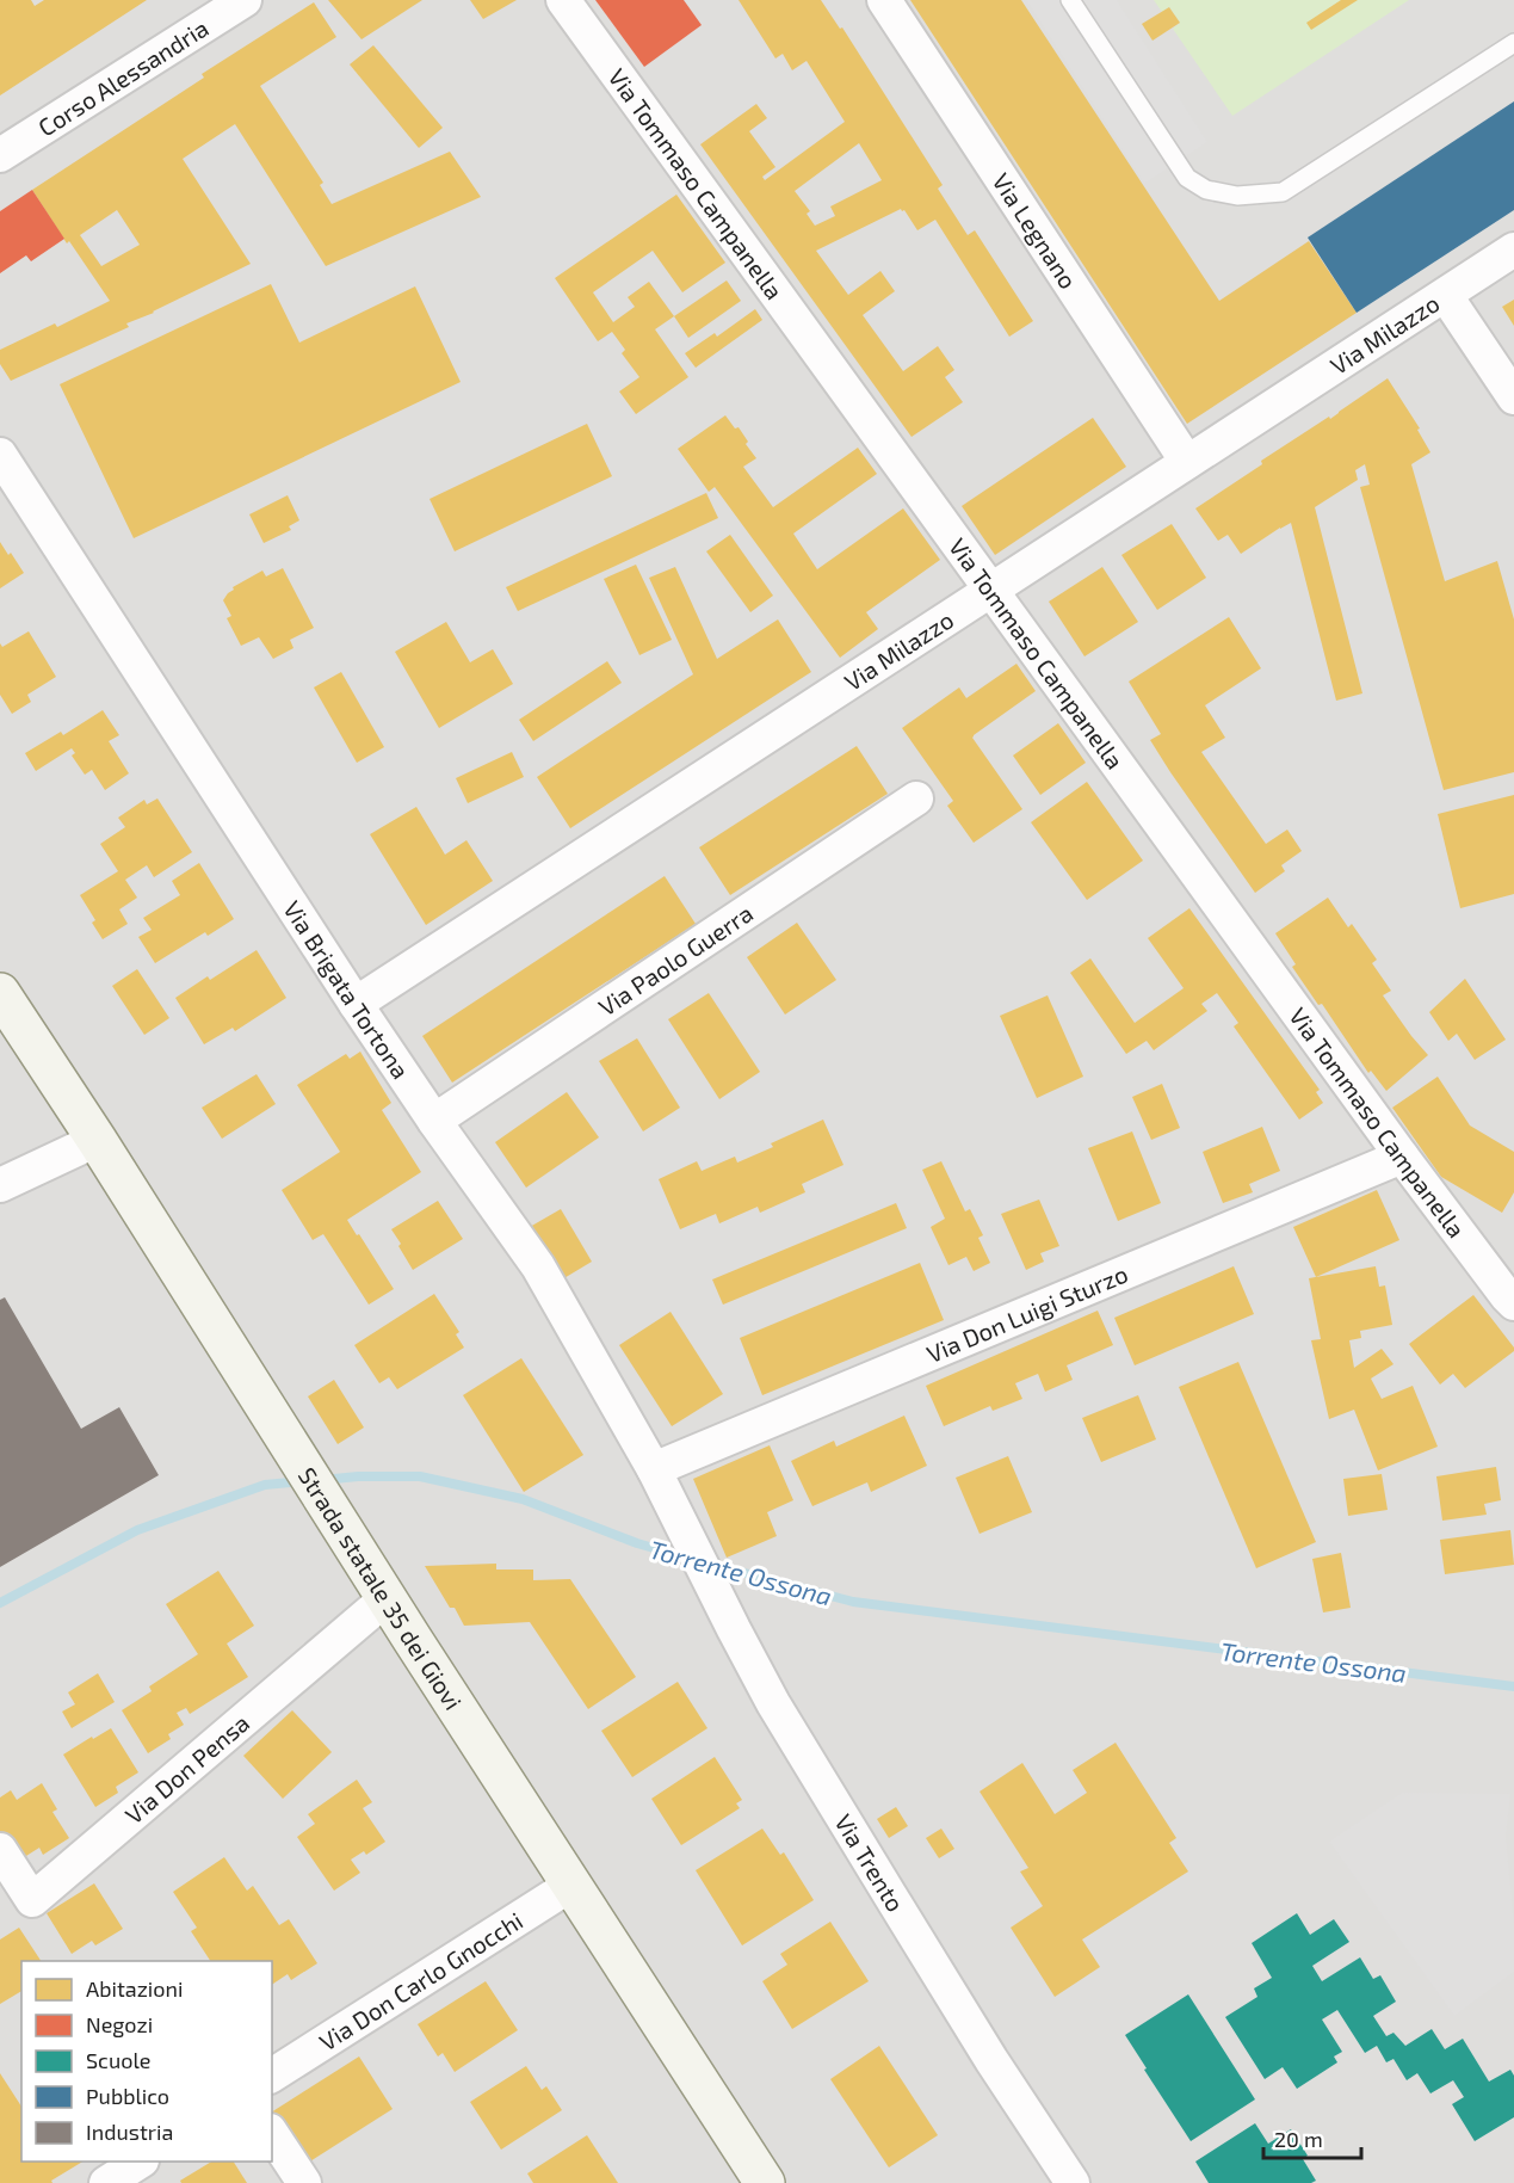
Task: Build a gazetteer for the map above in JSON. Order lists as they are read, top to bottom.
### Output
{
  "streets": {
    "main road": ["Strada statale 35 dei Giovi"],
    "street": [
      "Corso Alessandria",
      "Via Tommaso Campanella",
      "Via Legnano",
      "Via Milazzo",
      "Via Paolo Guerra",
      "Via Brigata Tortona",
      "Via Don Luigi Sturzo",
      "Via Don Pensa",
      "Via Trento",
      "Via Don Carlo Gnocchi"
    ]
  },
  "crossings": [
    ["Via Tommaso Campanella", "Via Milazzo"],
    ["Via Tommaso Campanella", "Via Don Luigi Sturzo"],
    ["Via Legnano", "Via Milazzo"],
    ["Via Milazzo", "Via Brigata Tortona"],
    ["Via Paolo Guerra", "Via Brigata Tortona"],
    ["Via Brigata Tortona", "Via Don Luigi Sturzo"],
    ["Via Brigata Tortona", "Via Trento"],
    ["Strada statale 35 dei Giovi", "Via Don Pensa"],
    ["Strada statale 35 dei Giovi", "Via Don Carlo Gnocchi"]
  ],
  "water": ["Torrente Ossona"],
  "legend": [
    "Abitazioni",
    "Negozi",
    "Scuole",
    "Pubblico",
    "Industria"
  ],
  "scale_bar": "20 m"
}
